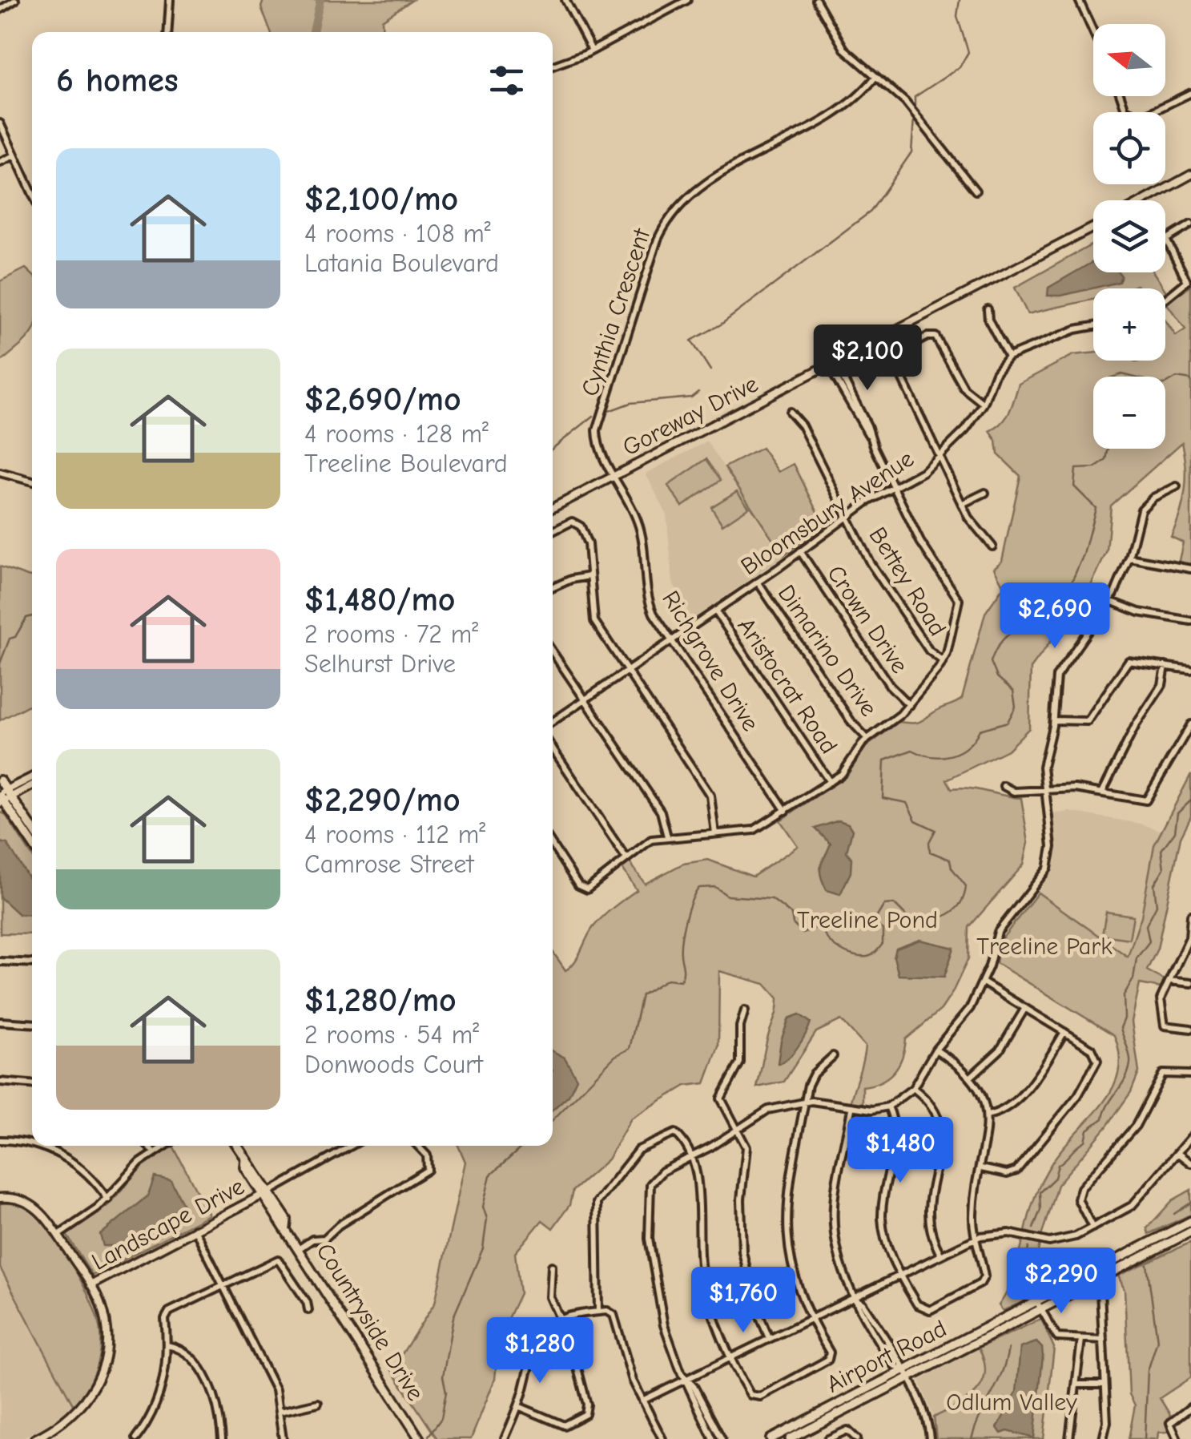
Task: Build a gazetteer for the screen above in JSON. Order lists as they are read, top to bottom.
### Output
{
  "streets": {
    "main road": ["Countryside Drive", "Airport Road"],
    "street": [
      "Cynthia Crescent",
      "Goreway Drive",
      "Bloomsbury Avenue",
      "Bettey Road",
      "Crown Drive",
      "Dimarino Drive",
      "Richgrove Drive",
      "Aristocrat Road",
      "Landscape Drive"
    ]
  },
  "crossings": [
    ["Cynthia Crescent", "Goreway Drive"],
    ["Cynthia Crescent", "Richgrove Drive"],
    ["Goreway Drive", "Richgrove Drive"],
    ["Bloomsbury Avenue", "Bettey Road"],
    ["Bloomsbury Avenue", "Crown Drive"],
    ["Bloomsbury Avenue", "Dimarino Drive"],
    ["Bloomsbury Avenue", "Richgrove Drive"],
    ["Bloomsbury Avenue", "Aristocrat Road"],
    ["Landscape Drive", "Countryside Drive"]
  ],
  "parks": ["Treeline Pond", "Treeline Park", "Odlum Valley"],
  "north": "left",
  "page": {
    "map_buttons": ["+", "−"],
    "heading": "6 homes",
    "list": [
      {
        "name": "$2,100/mo",
        "note": "4 rooms · 108 m² · Latania Boulevard"
      },
      {
        "name": "$2,690/mo",
        "note": "4 rooms · 128 m² · Treeline Boulevard"
      },
      {
        "name": "$1,480/mo",
        "note": "2 rooms · 72 m² · Selhurst Drive"
      },
      {
        "name": "$2,290/mo",
        "note": "4 rooms · 112 m² · Camrose Street"
      },
      {
        "name": "$1,280/mo",
        "note": "2 rooms · 54 m² · Donwoods Court"
      }
    ],
    "price": [
      "$2,100",
      "$2,690",
      "$1,480",
      "$2,290",
      "$1,760",
      "$1,280"
    ]
  }
}
